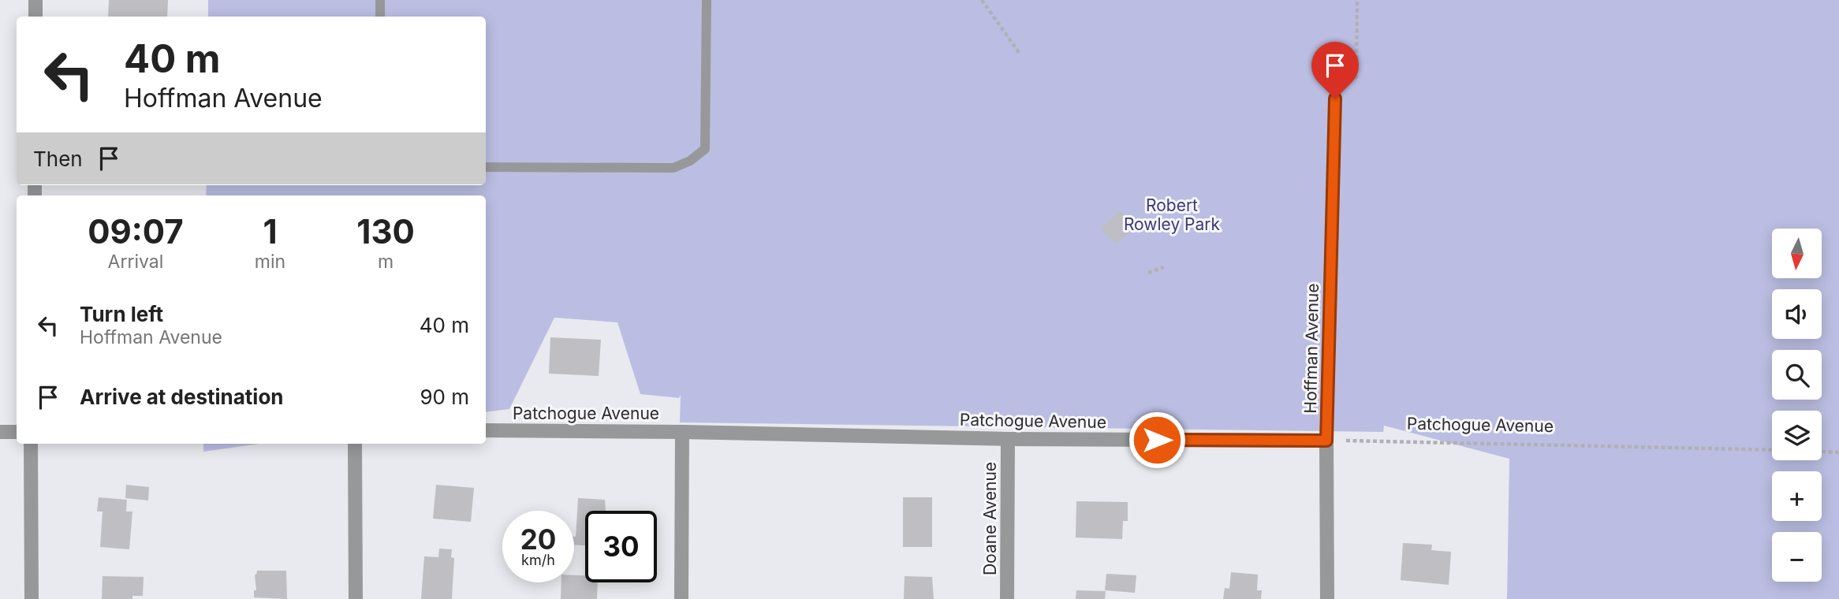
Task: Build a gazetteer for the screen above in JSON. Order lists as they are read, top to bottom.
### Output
{
  "streets": {
    "street": ["Hoffman Avenue", "Patchogue Avenue", "Doane Avenue"]
  },
  "crossings": [
    ["Hoffman Avenue", "Patchogue Avenue"],
    ["Patchogue Avenue", "Doane Avenue"]
  ],
  "parks": ["Robert Rowley Park"],
  "north": "bottom",
  "page": {
    "turn": ["40 m", "Hoffman Avenue"],
    "then": "Then",
    "eta": [
      "09:07",
      "Arrival",
      "1",
      "min",
      "130",
      "m"
    ],
    "map_buttons": ["+", "−"],
    "list": [
      {
        "name": "Turn left",
        "note": "Hoffman Avenue",
        "value": "40 m"
      },
      {
        "name": "Arrive at destination",
        "value": "90 m"
      }
    ],
    "speed": "20 km/h",
    "limit": "30"
  }
}
